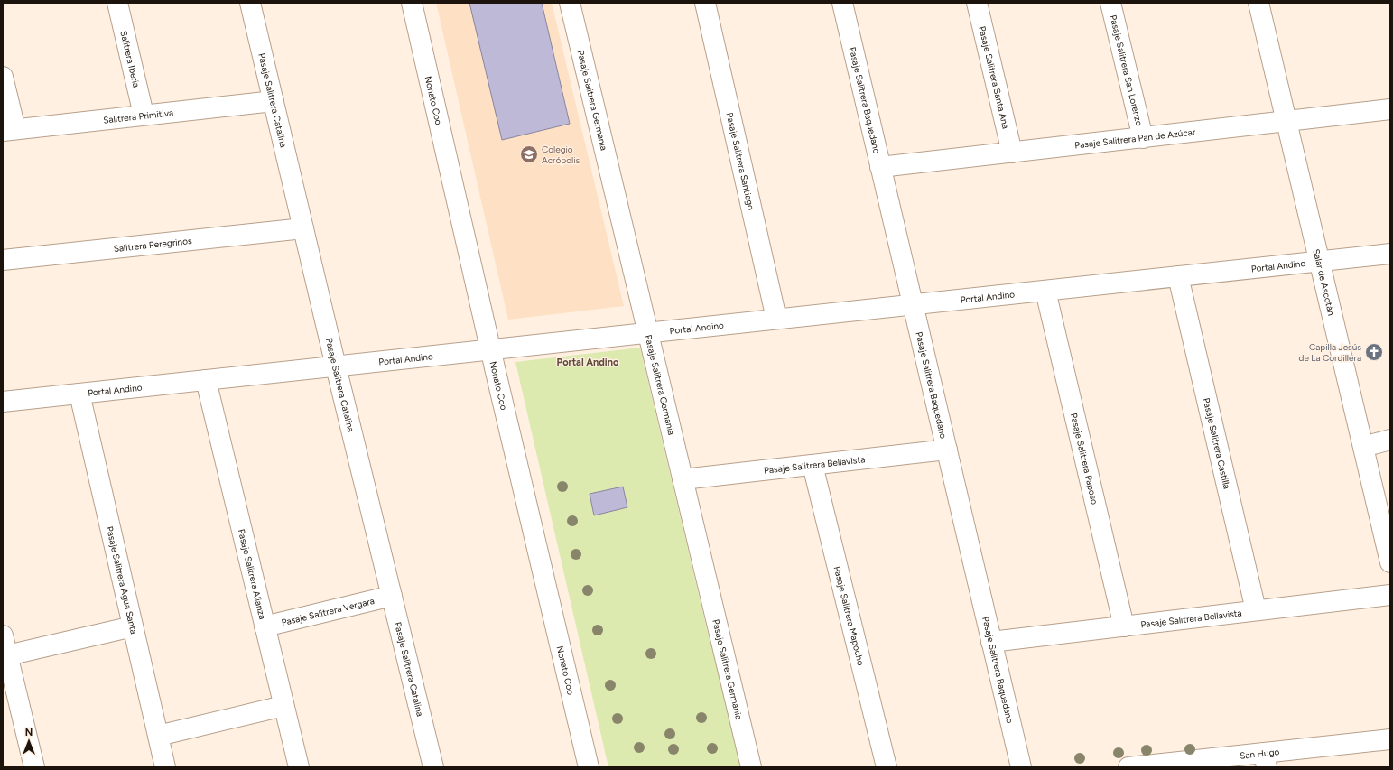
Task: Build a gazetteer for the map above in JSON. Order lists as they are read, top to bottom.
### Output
{
  "streets": {
    "street": [
      "Salitrera Iberia",
      "Pasaje Salitrera San Lorenzo",
      "Pasaje Salitrera Santa Ana",
      "Nonato Coo",
      "Pasaje Salitrera Germania",
      "Pasaje Salitrera Baquedano",
      "Pasaje Salitrera Catalina",
      "Salitrera Primitiva",
      "Pasaje Salitrera Pan de Azúcar",
      "Pasaje Salitrera Santiago",
      "Salitrera Peregrinos",
      "Portal Andino",
      "Salar de Ascotán",
      "Pasaje Salitrera Castilla",
      "Pasaje Salitrera Paposo",
      "Pasaje Salitrera Bellavista",
      "Pasaje Salitrera Alianza",
      "Pasaje Salitrera Agua Santa",
      "Pasaje Salitrera Vergara",
      "Pasaje Salitrera Mapocho",
      "San Hugo"
    ]
  },
  "crossings": [
    ["Salitrera Iberia", "Salitrera Primitiva"],
    ["Pasaje Salitrera San Lorenzo", "Pasaje Salitrera Pan de Azúcar"],
    ["Pasaje Salitrera Santa Ana", "Pasaje Salitrera Pan de Azúcar"],
    ["Nonato Coo", "Portal Andino"],
    ["Pasaje Salitrera Germania", "Portal Andino"],
    ["Pasaje Salitrera Germania", "Pasaje Salitrera Bellavista"],
    ["Pasaje Salitrera Baquedano", "Pasaje Salitrera Pan de Azúcar"],
    ["Pasaje Salitrera Baquedano", "Portal Andino"],
    ["Pasaje Salitrera Baquedano", "Pasaje Salitrera Bellavista"],
    ["Pasaje Salitrera Catalina", "Salitrera Primitiva"],
    ["Pasaje Salitrera Catalina", "Salitrera Peregrinos"],
    ["Pasaje Salitrera Catalina", "Portal Andino"],
    ["Pasaje Salitrera Catalina", "Pasaje Salitrera Vergara"],
    ["Pasaje Salitrera Pan de Azúcar", "Salar de Ascotán"],
    ["Pasaje Salitrera Santiago", "Portal Andino"],
    ["Portal Andino", "Salar de Ascotán"],
    ["Portal Andino", "Pasaje Salitrera Castilla"],
    ["Portal Andino", "Pasaje Salitrera Paposo"],
    ["Portal Andino", "Pasaje Salitrera Alianza"],
    ["Portal Andino", "Pasaje Salitrera Agua Santa"],
    ["Pasaje Salitrera Castilla", "Pasaje Salitrera Bellavista"],
    ["Pasaje Salitrera Paposo", "Pasaje Salitrera Bellavista"],
    ["Pasaje Salitrera Bellavista", "Pasaje Salitrera Mapocho"],
    ["Pasaje Salitrera Alianza", "Pasaje Salitrera Vergara"]
  ],
  "districts": ["Portal Andino"],
  "places": {
    "school or university": ["Colegio Acrópolis"],
    "church": ["Capilla Jesús de La Cordillera"]
  },
  "north": "top"
}
